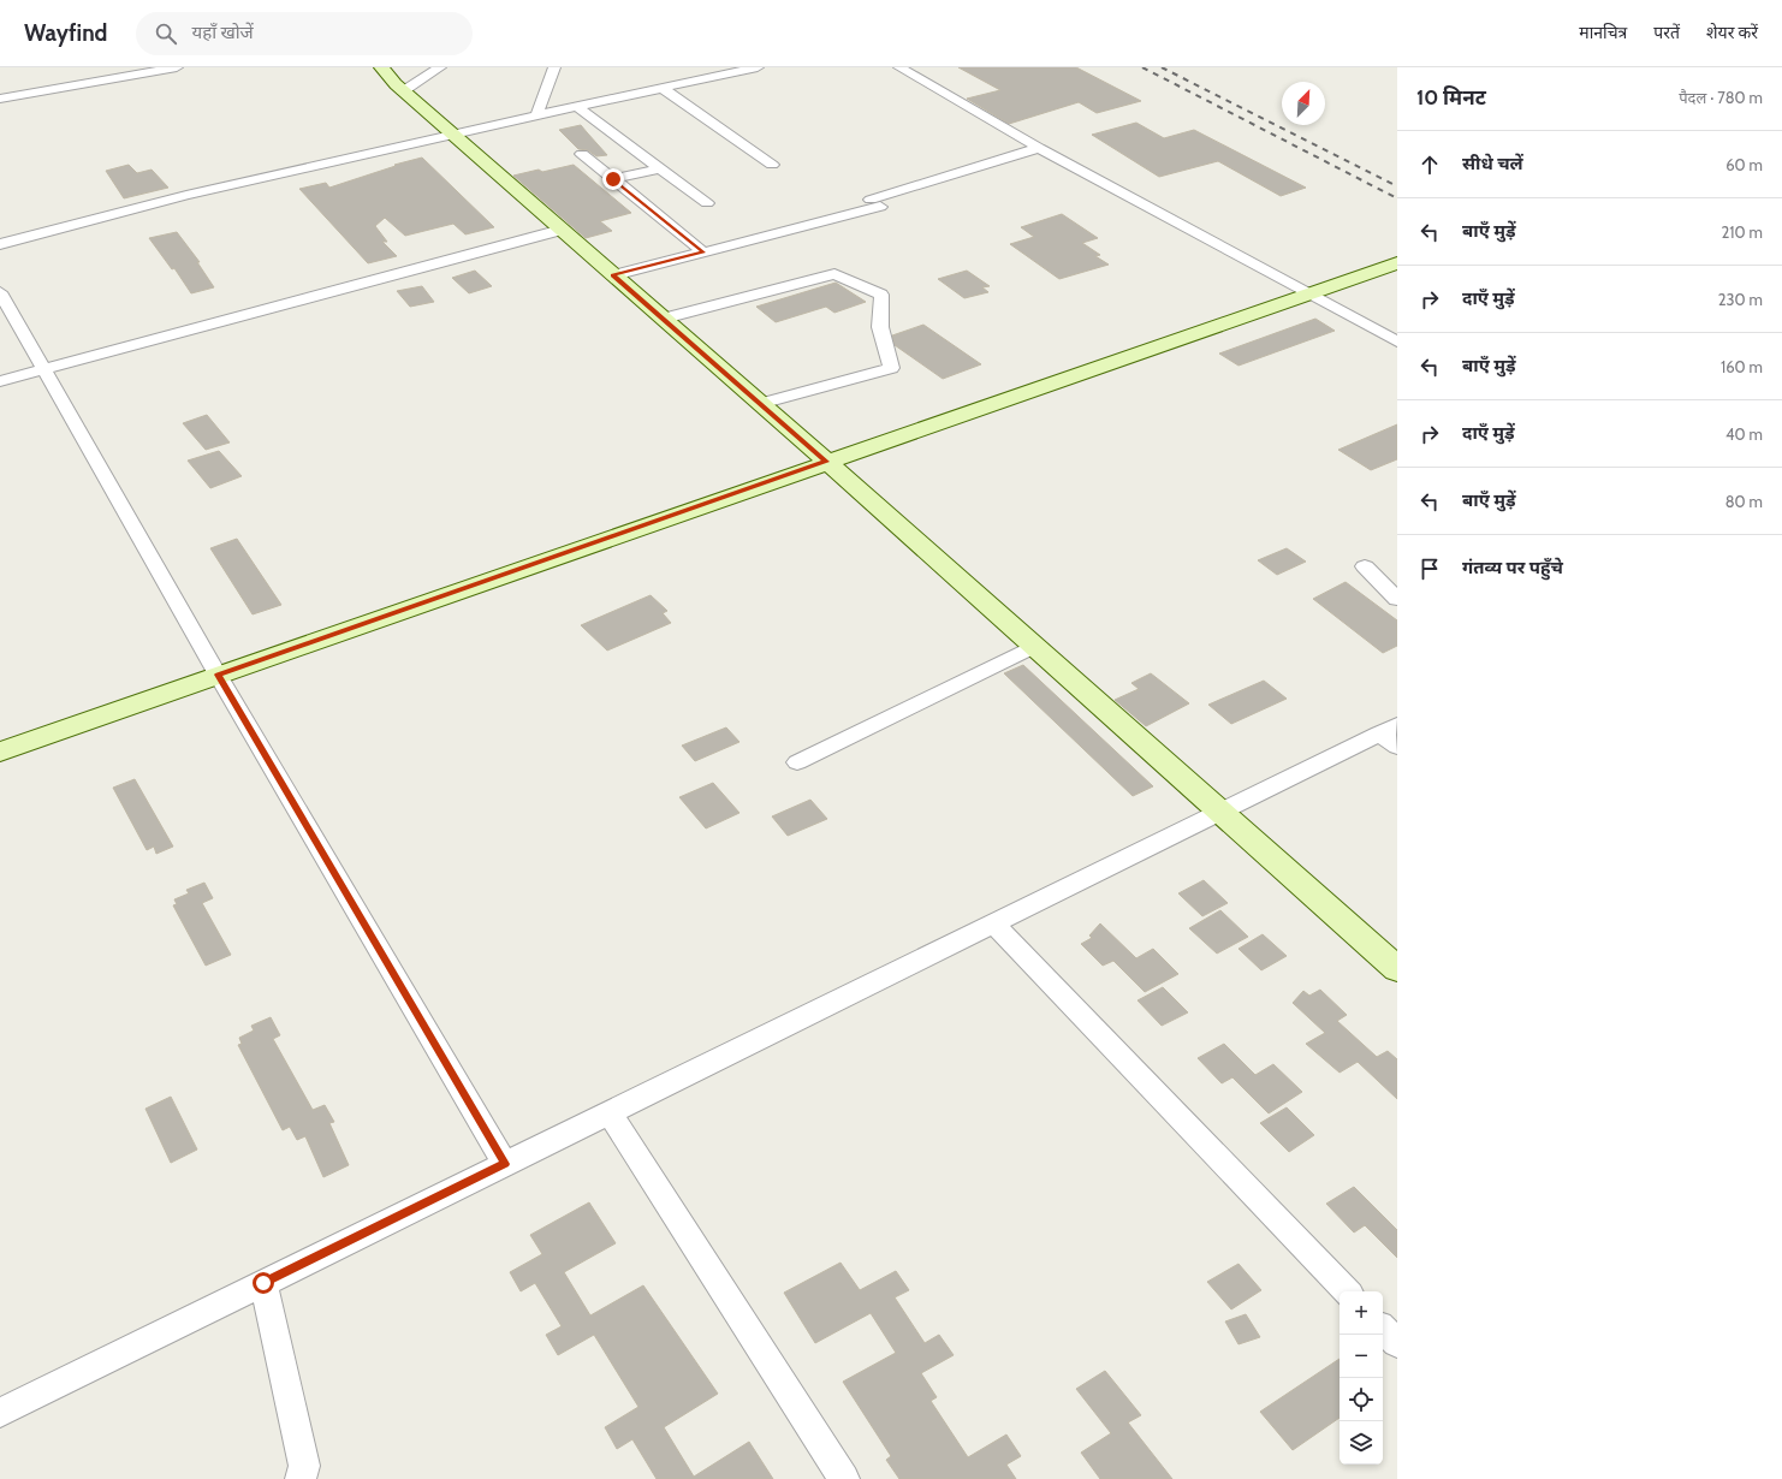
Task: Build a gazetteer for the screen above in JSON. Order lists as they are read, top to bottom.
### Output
{
  "north": "top right",
  "page": {
    "header": "Wayfind",
    "search": "यहाँ खोजें",
    "nav": ["मानचित्र", "परतें", "शेयर करें"],
    "heading": ["10 मिनट", "पैदल · 780 m"],
    "list": [
      ["सीधे चलें", "60 m"],
      ["बाएँ मुड़ें", "210 m"],
      ["दाएँ मुड़ें", "230 m"],
      ["बाएँ मुड़ें", "160 m"],
      ["दाएँ मुड़ें", "40 m"],
      ["बाएँ मुड़ें", "80 m"],
      "गंतव्य पर पहुँचे"
    ],
    "map_buttons": ["+", "−"]
  }
}
